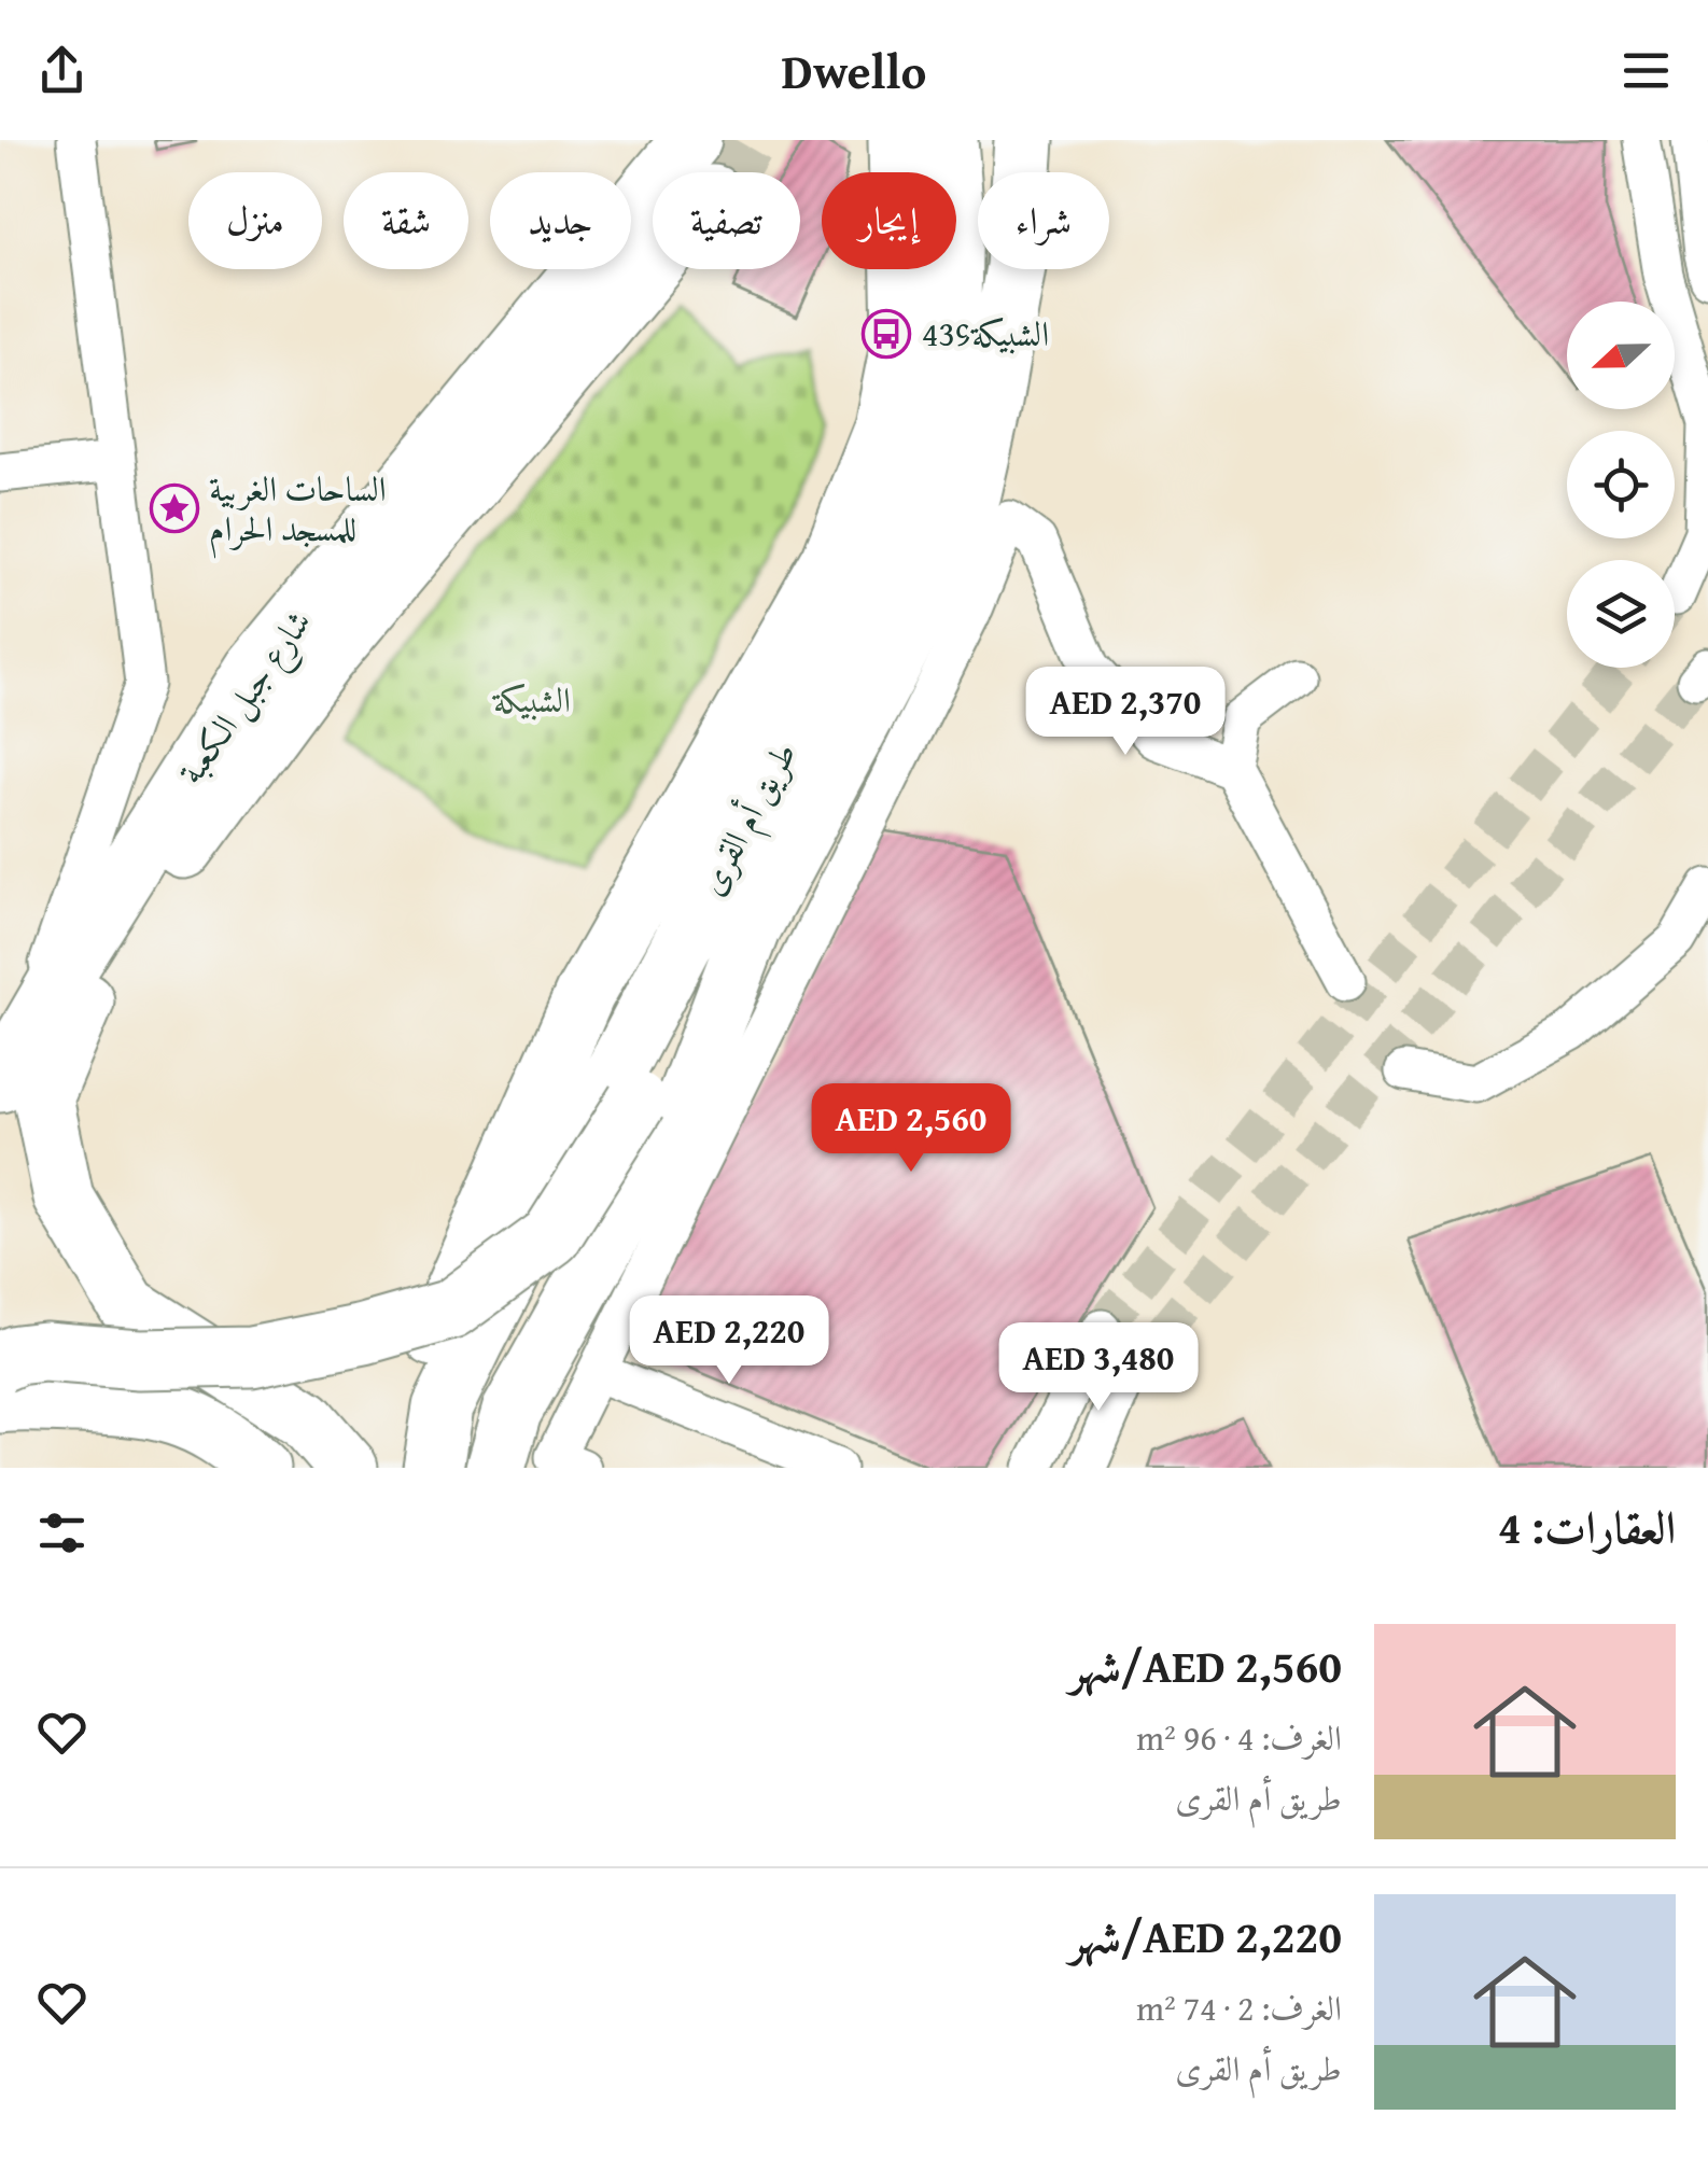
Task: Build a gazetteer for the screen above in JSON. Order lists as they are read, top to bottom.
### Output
{
  "streets": {
    "highway": ["شارع جبل الكعبة", "طريق أم القرى"]
  },
  "parks": ["الشبيكة"],
  "places": {
    "bus stop": ["الشبيكة439"],
    "place": ["الساحات الغربية للمسجد الحرام"]
  },
  "north": "left",
  "page": {
    "header": "Dwello",
    "chip": [
      "شراء",
      "إيجار",
      "تصفية",
      "جديد",
      "شقة",
      "منزل"
    ],
    "price": [
      "AED 2,370",
      "AED 2,560",
      "AED 2,220",
      "AED 3,480"
    ],
    "heading": "العقارات: 4",
    "list": [
      {
        "name": "AED 2,560/شهر",
        "note": "الغرف: 4 · 96 m² · طريق أم القرى"
      },
      {
        "name": "AED 2,220/شهر",
        "note": "الغرف: 2 · 74 m² · طريق أم القرى"
      }
    ]
  }
}
